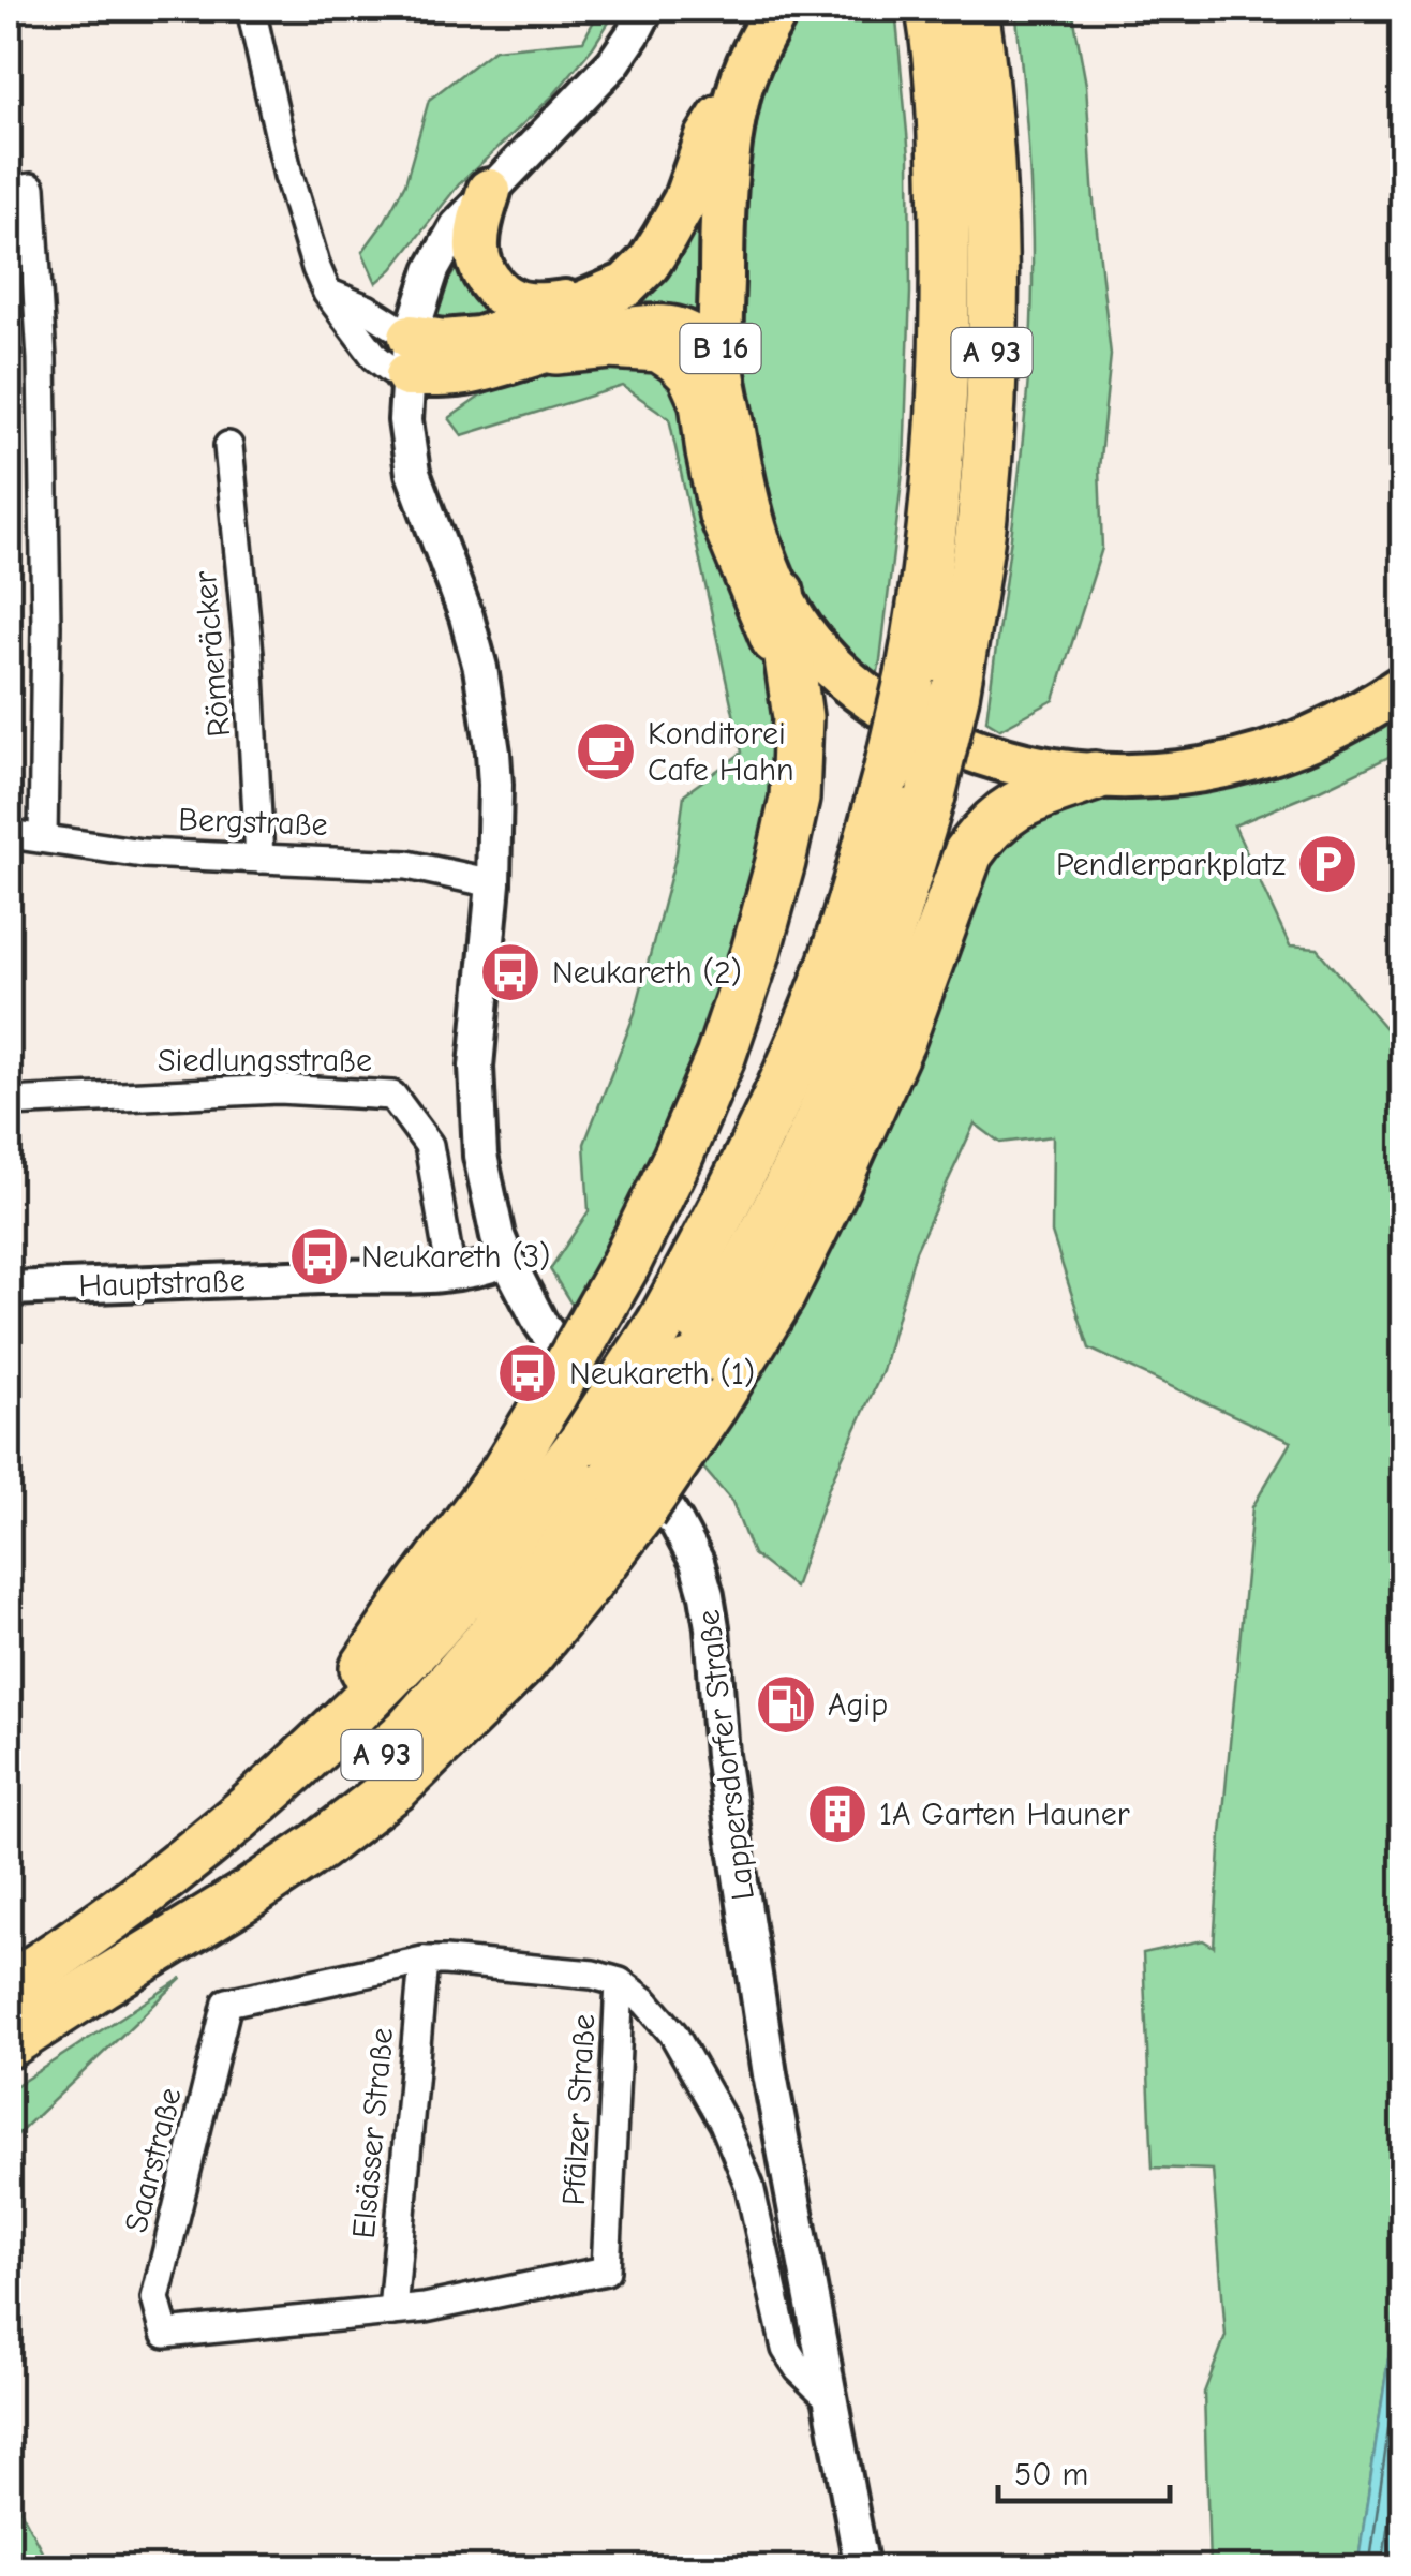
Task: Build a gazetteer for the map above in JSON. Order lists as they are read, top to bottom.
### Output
{
  "streets": {
    "highway": ["B 16", "A 93"],
    "street": [
      "Römeräcker",
      "Bergstraße",
      "Siedlungsstraße",
      "Hauptstraße",
      "Lappersdorfer Straße",
      "Pfälzer Straße",
      "Elsässer Straße",
      "Saarstraße"
    ]
  },
  "crossings": [
    ["B 16", "Lappersdorfer Straße"],
    ["Römeräcker", "Bergstraße"],
    ["Bergstraße", "Lappersdorfer Straße"],
    ["Siedlungsstraße", "Hauptstraße"],
    ["Hauptstraße", "Lappersdorfer Straße"],
    ["Lappersdorfer Straße", "Pfälzer Straße"],
    ["Pfälzer Straße", "Elsässer Straße"],
    ["Pfälzer Straße", "Saarstraße"],
    ["Elsässer Straße", "Saarstraße"]
  ],
  "places": {
    "cafe": ["Konditorei Cafe Hahn"],
    "parking": ["Pendlerparkplatz"],
    "bus stop": ["Neukareth (2)", "Neukareth (3)", "Neukareth (1)"],
    "fuel station": ["Agip"],
    "building": ["1A Garten Hauner"]
  },
  "scale_bar": "50 m"
}
